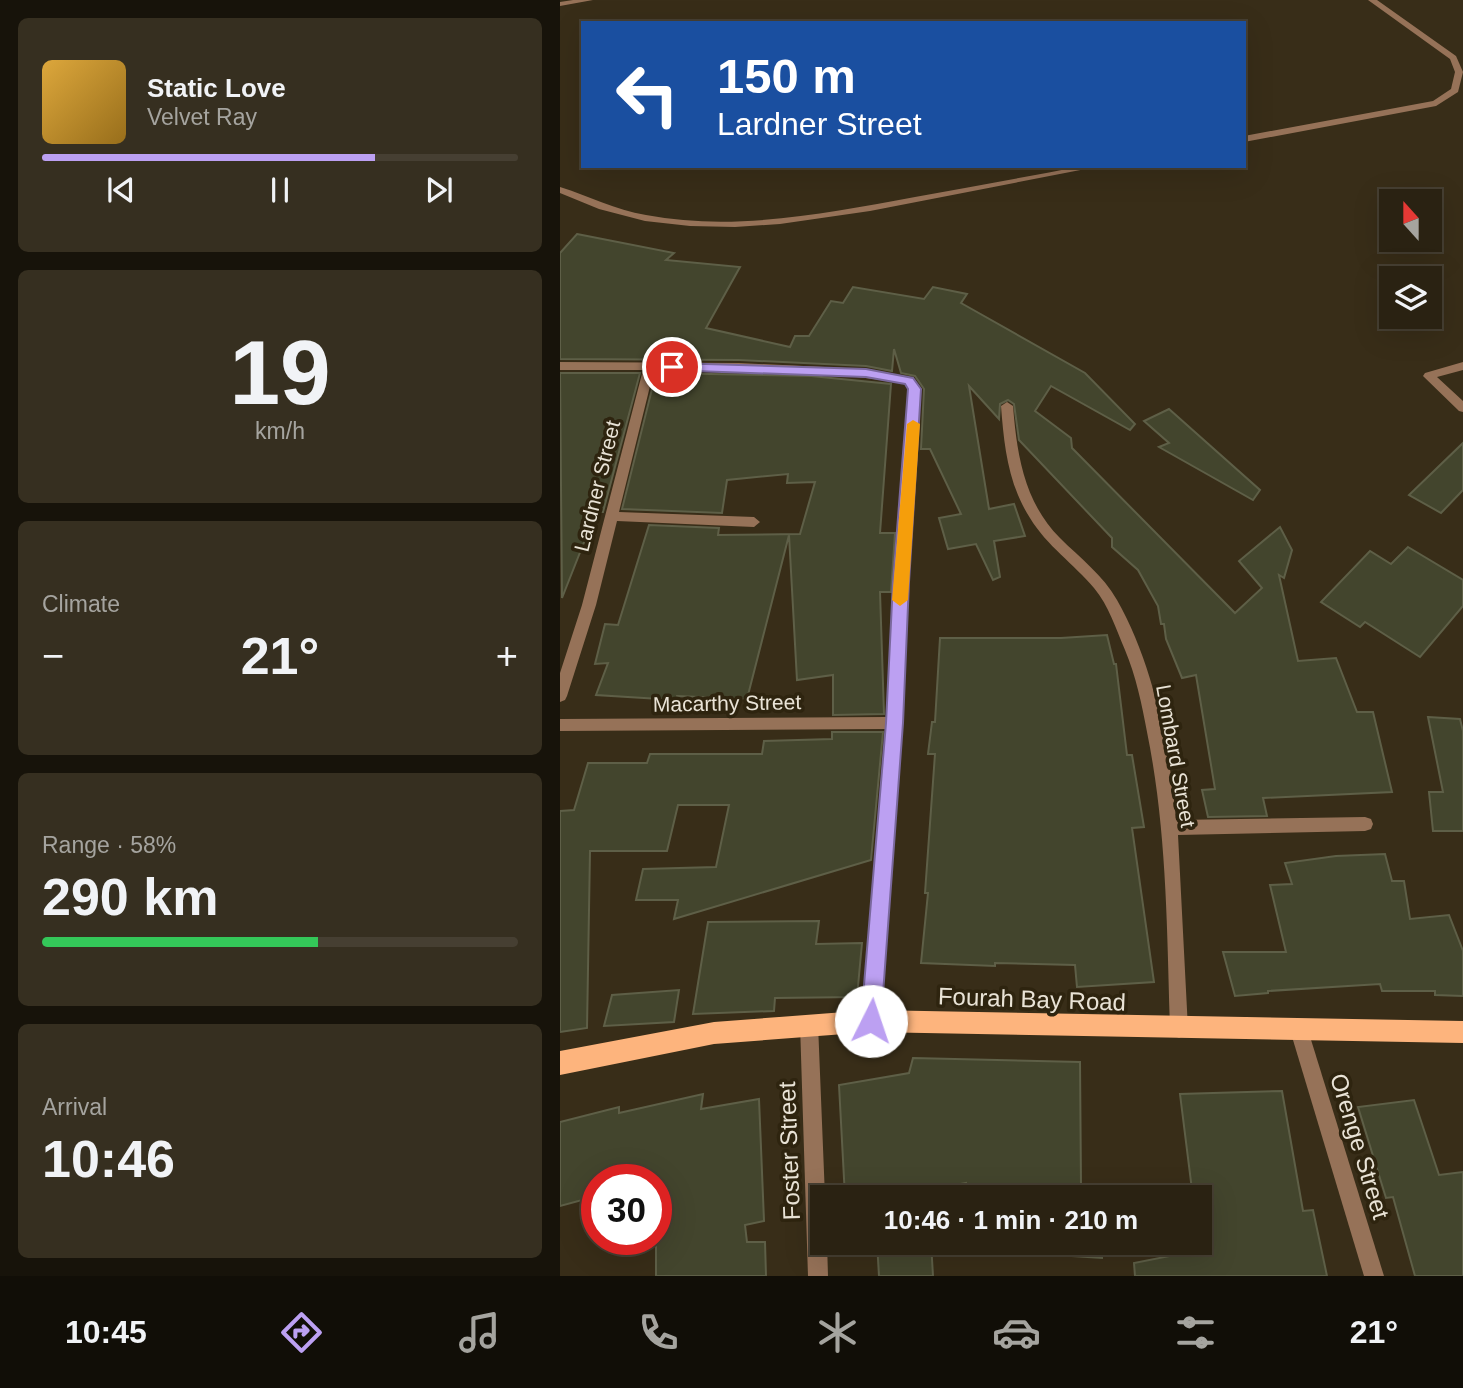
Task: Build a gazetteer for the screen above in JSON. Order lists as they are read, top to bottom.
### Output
{
  "streets": {
    "main road": ["Fourah Bay Road"],
    "street": [
      "Lardner Street",
      "Macarthy Street",
      "Lombard Street",
      "Orenge Street",
      "Foster Street"
    ]
  },
  "crossings": [
    ["Lombard Street", "Fourah Bay Road"],
    ["Fourah Bay Road", "Orenge Street"],
    ["Fourah Bay Road", "Foster Street"]
  ],
  "north": "top",
  "page": {
    "turn": ["150 m", "Lardner Street"],
    "song": ["Static Love", "Velvet Ray"],
    "tile": [
      ["19", "km/h"],
      "Climate",
      ["Range · 58%", "290 km"],
      ["Arrival", "10:46"]
    ],
    "heat": ["−", "21°", "+"],
    "limit": "30",
    "trip": "10:46 · 1 min · 210 m",
    "tabs": ["10:45", "21°"]
  }
}
